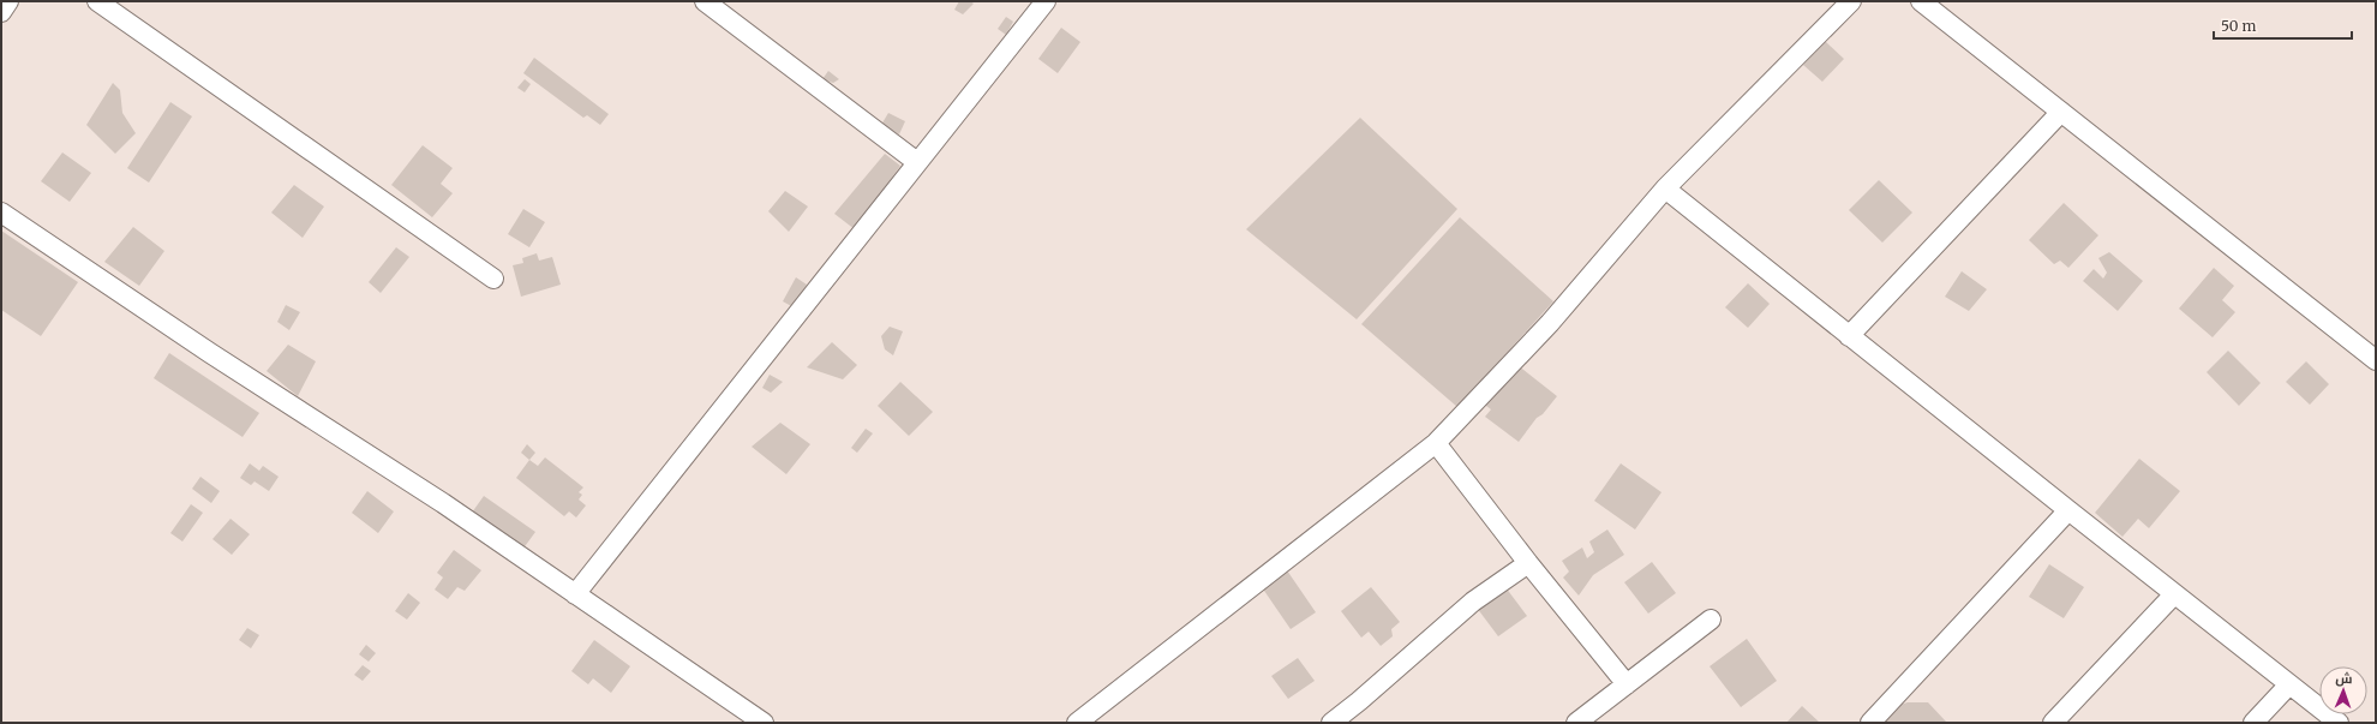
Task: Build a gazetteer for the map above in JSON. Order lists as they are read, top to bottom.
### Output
{
  "scale_bar": "50 m",
  "north": "top"
}
